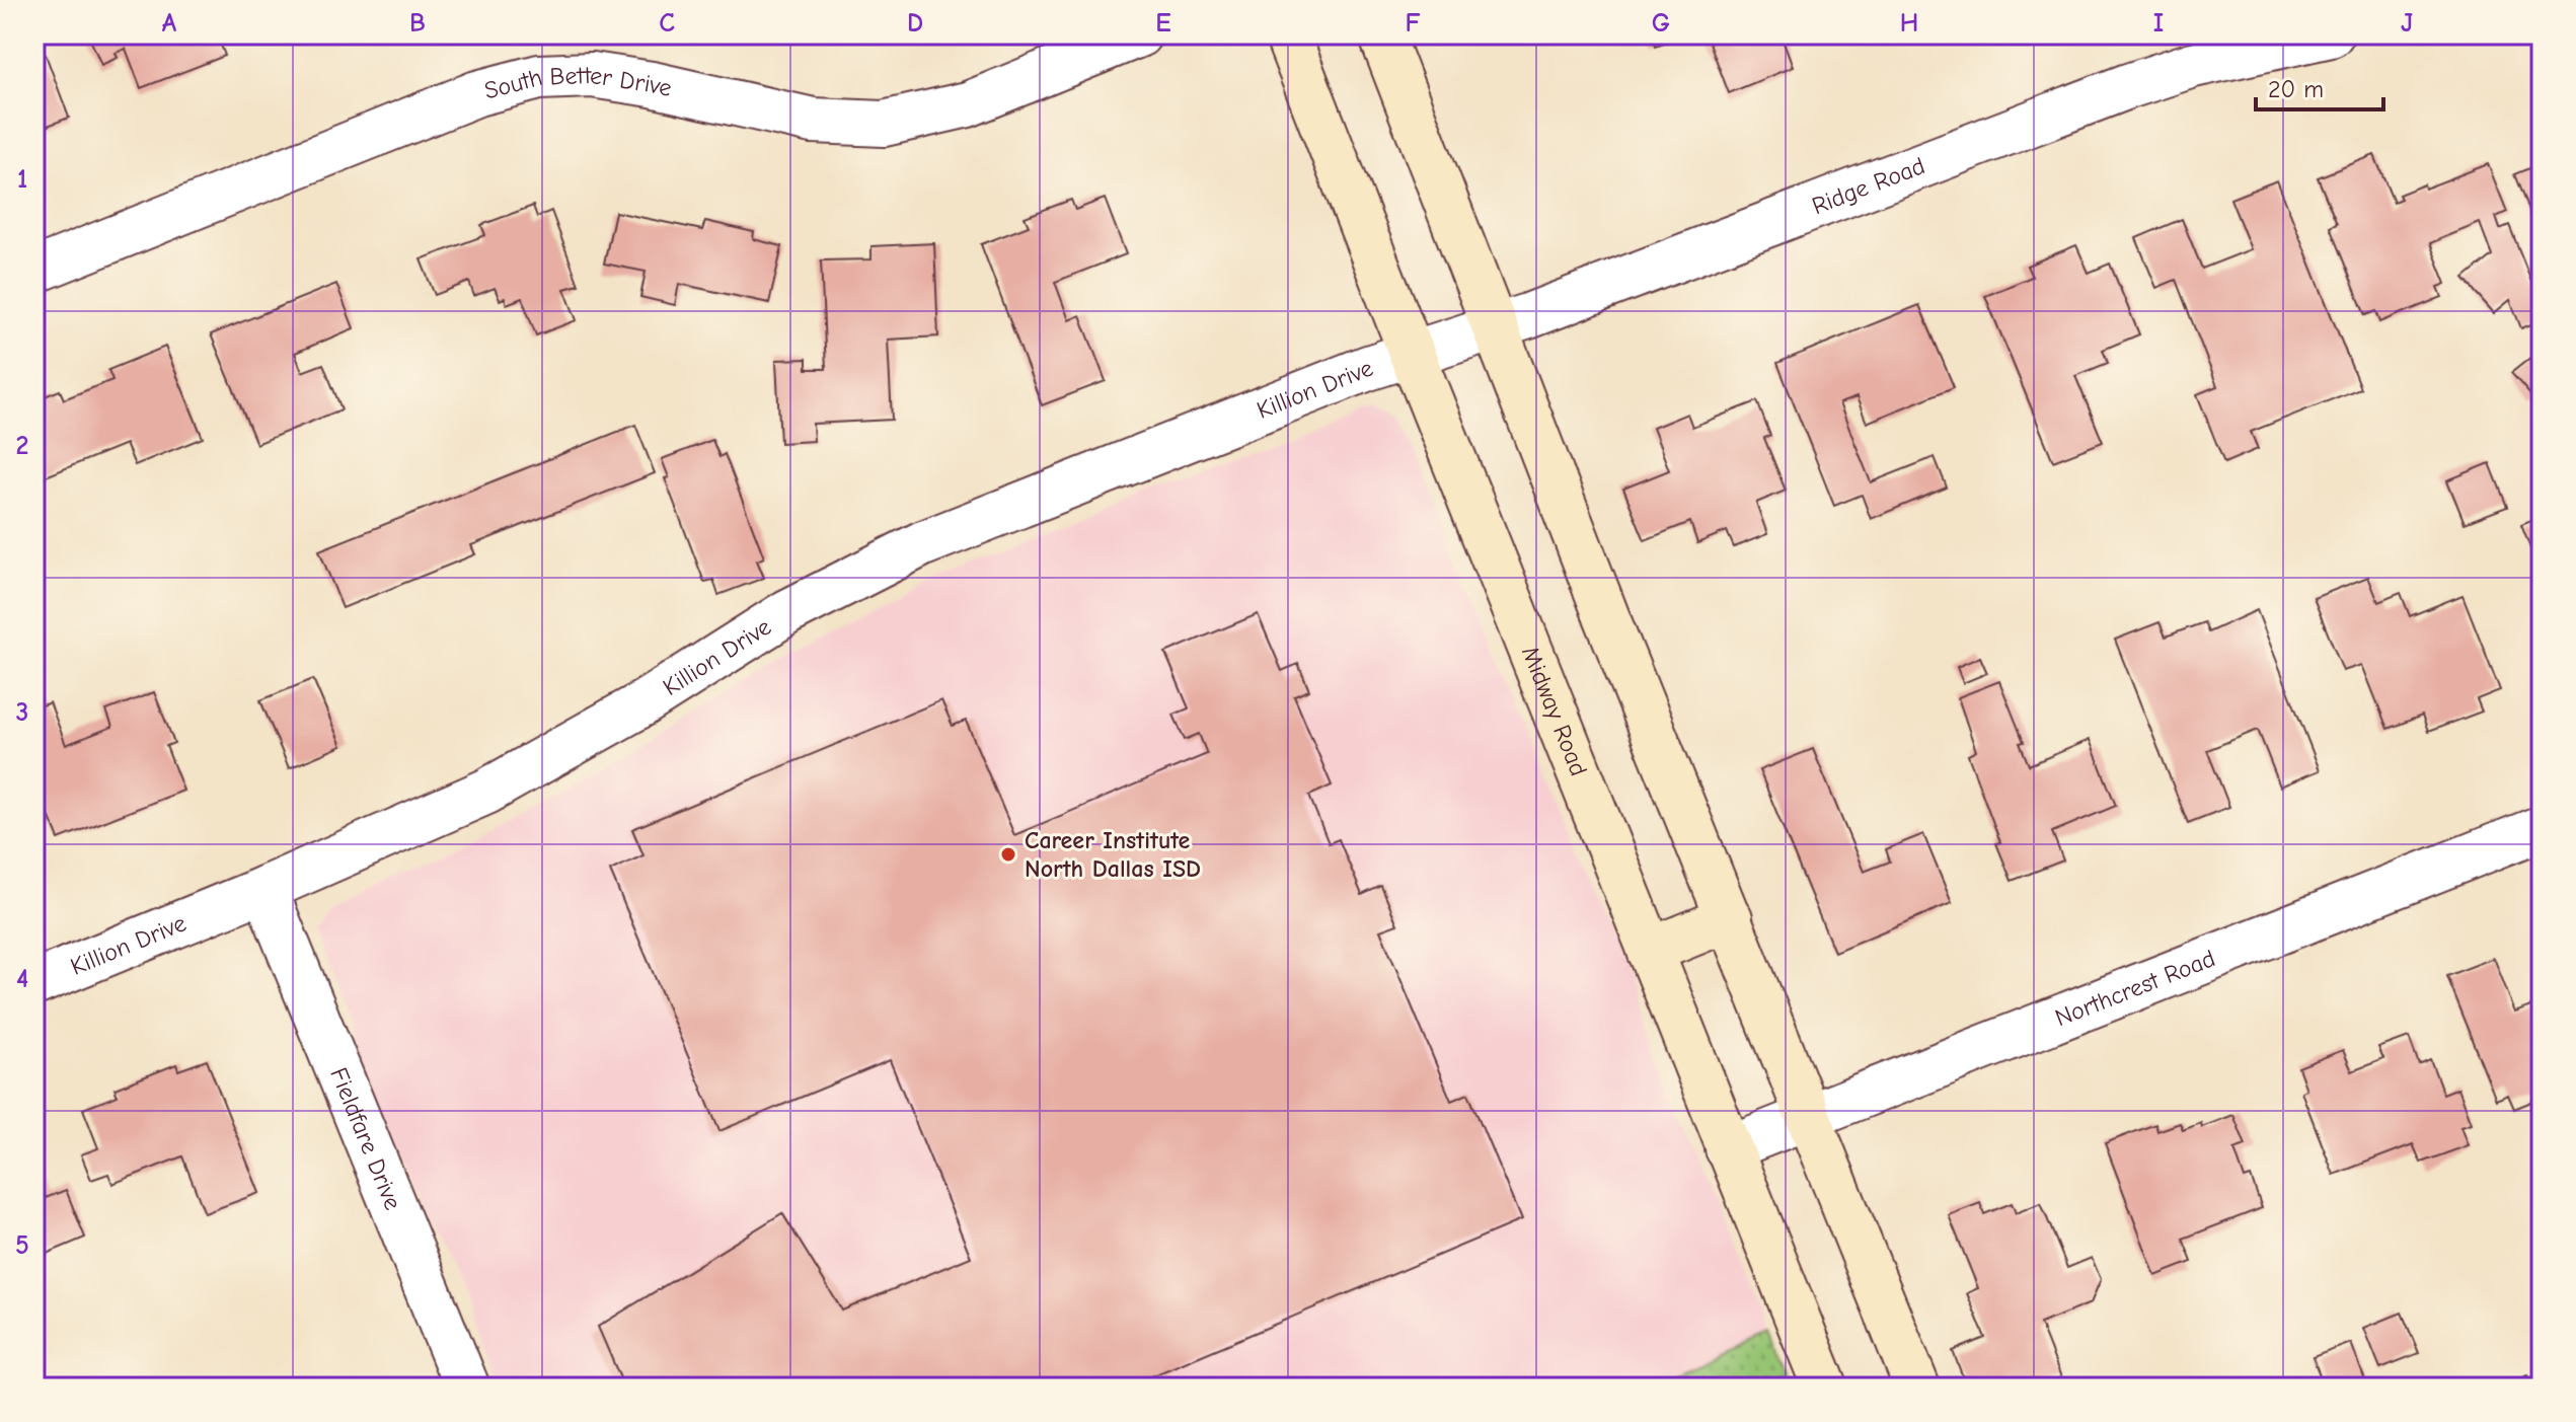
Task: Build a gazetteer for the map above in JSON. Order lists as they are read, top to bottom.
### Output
{
  "streets": {
    "main road": ["Midway Road"],
    "street": [
      "South Better Drive",
      "Ridge Road",
      "Killion Drive",
      "Northcrest Road",
      "Fieldfare Drive"
    ]
  },
  "crossings": [
    ["Ridge Road", "Killion Drive"],
    ["Ridge Road", "Midway Road"],
    ["Killion Drive", "Midway Road"],
    ["Killion Drive", "Fieldfare Drive"],
    ["Midway Road", "Northcrest Road"]
  ],
  "places": ["Career Institute North Dallas ISD"],
  "scale_bar": "20 m",
  "grid": {
    "columns": [
      "A",
      "B",
      "C",
      "D",
      "E",
      "F",
      "G",
      "H",
      "I",
      "J"
    ],
    "rows": [
      "1",
      "2",
      "3",
      "4",
      "5"
    ]
  }
}
